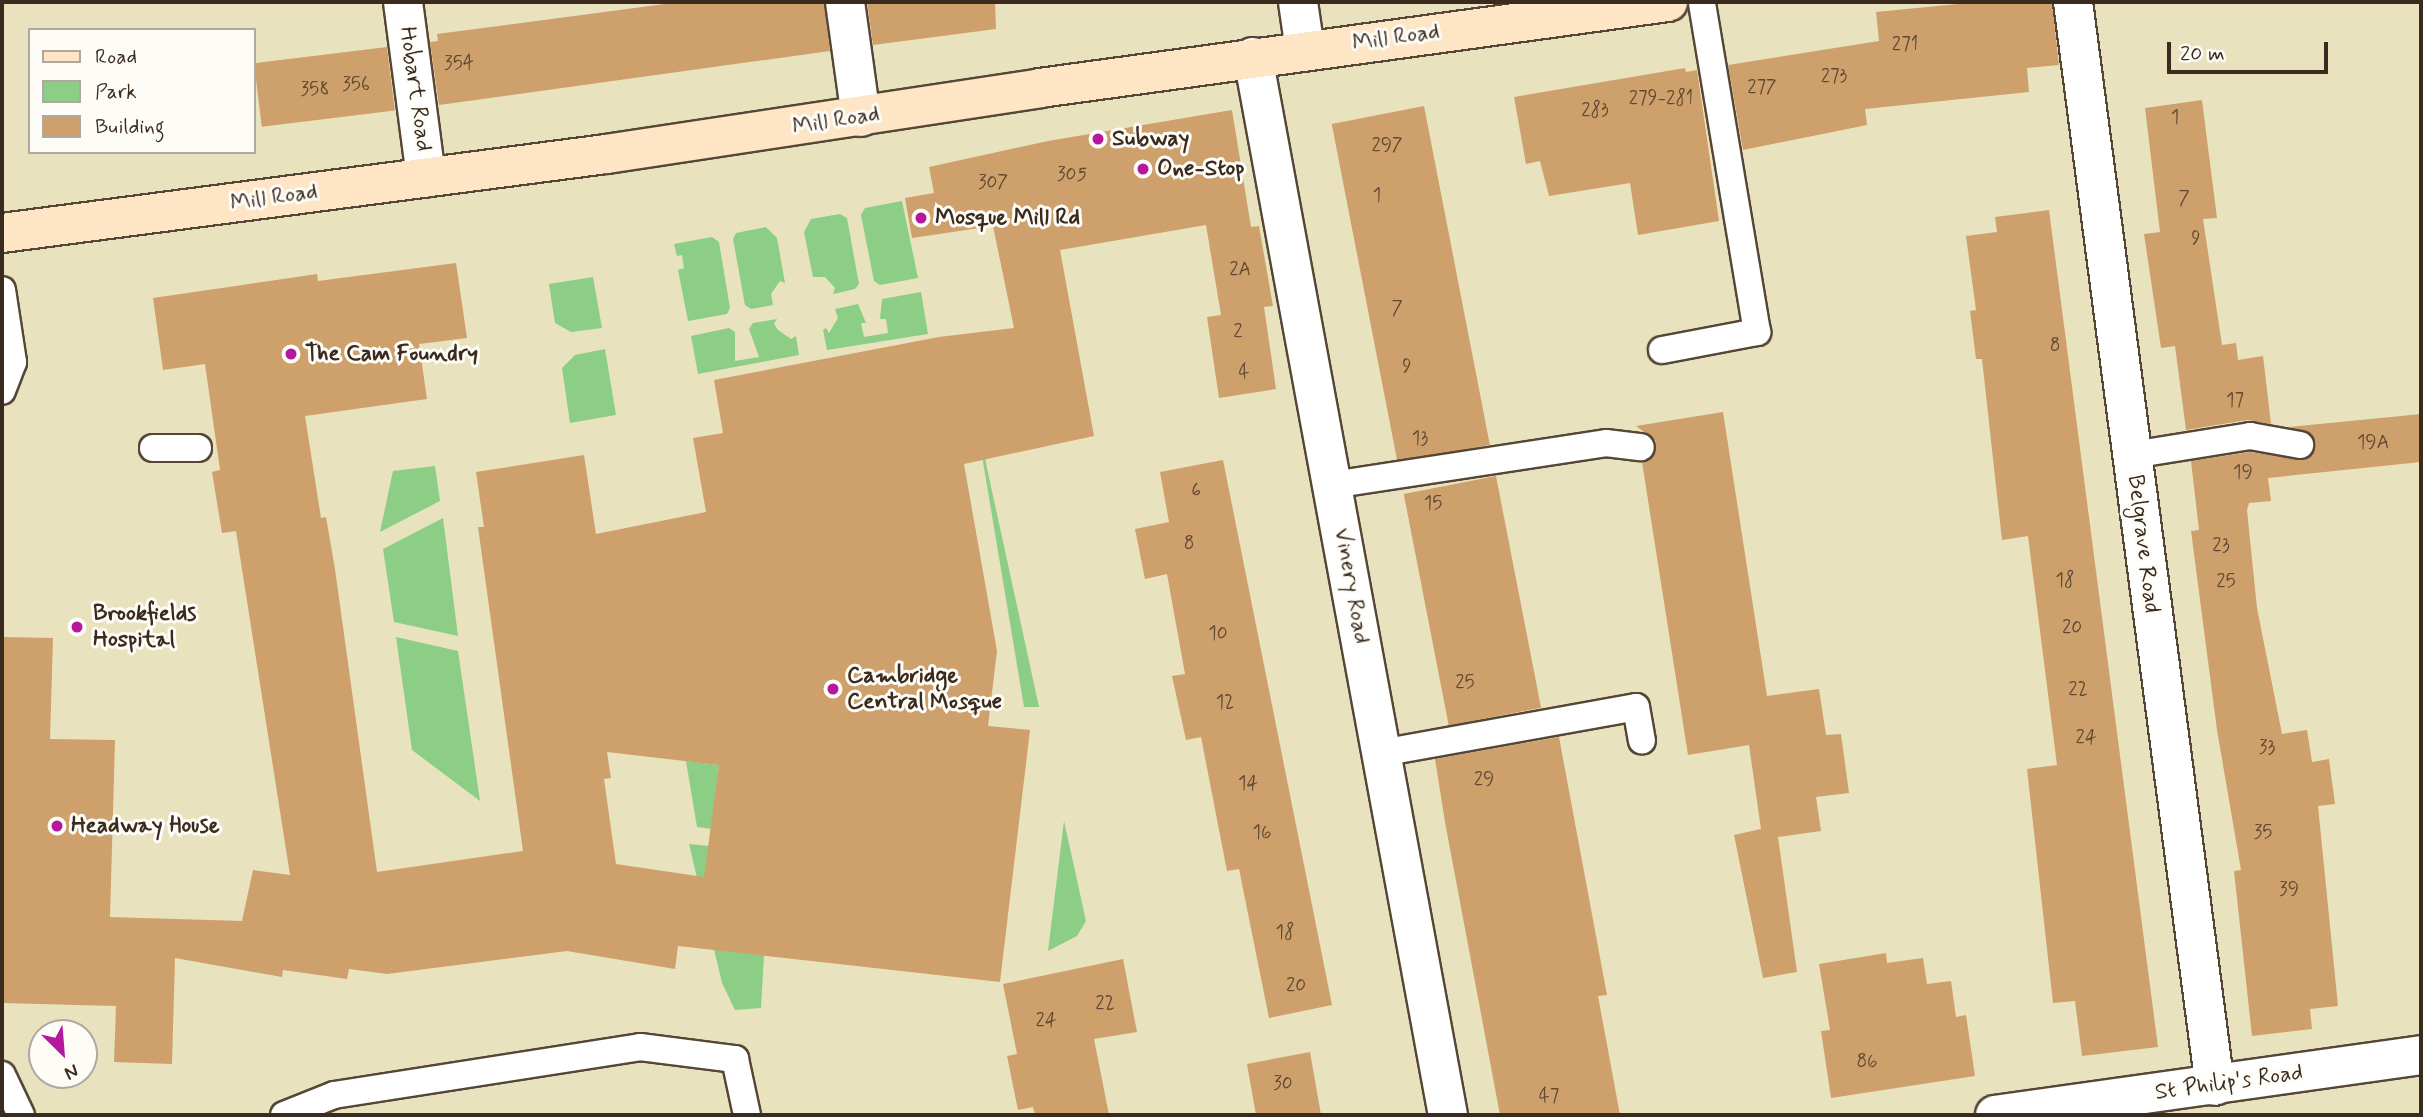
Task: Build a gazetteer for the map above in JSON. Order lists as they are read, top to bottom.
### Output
{
  "streets": {
    "street": [
      "Mill Road",
      "Hobart Road",
      "Belgrave Road",
      "Vinery Road",
      "St Philip's Road"
    ]
  },
  "crossings": [
    ["Mill Road", "Hobart Road"],
    ["Mill Road", "Vinery Road"],
    ["Belgrave Road", "St Philip's Road"]
  ],
  "places": [
    "Subway",
    "One-Stop",
    "Mosque Mill Rd",
    "The Cam Foundry",
    "Brookfields Hospital",
    "Cambridge Central Mosque",
    "Headway House"
  ],
  "house_numbers": [
    "271",
    "354",
    "273",
    "356",
    "277",
    "358",
    "279-281",
    "283",
    "1",
    "297",
    "305",
    "307",
    "1",
    "7",
    "9",
    "2A",
    "7",
    "2",
    "8",
    "9",
    "4",
    "17",
    "13",
    "19A",
    "19",
    "6",
    "15",
    "8",
    "23",
    "18",
    "25",
    "20",
    "10",
    "25",
    "22",
    "12",
    "24",
    "33",
    "29",
    "14",
    "16",
    "35",
    "39",
    "18",
    "20",
    "22",
    "24",
    "86",
    "30",
    "47"
  ],
  "legend": ["Road", "Park", "Building"],
  "scale_bar": "20 m",
  "north": "bottom right"
}
